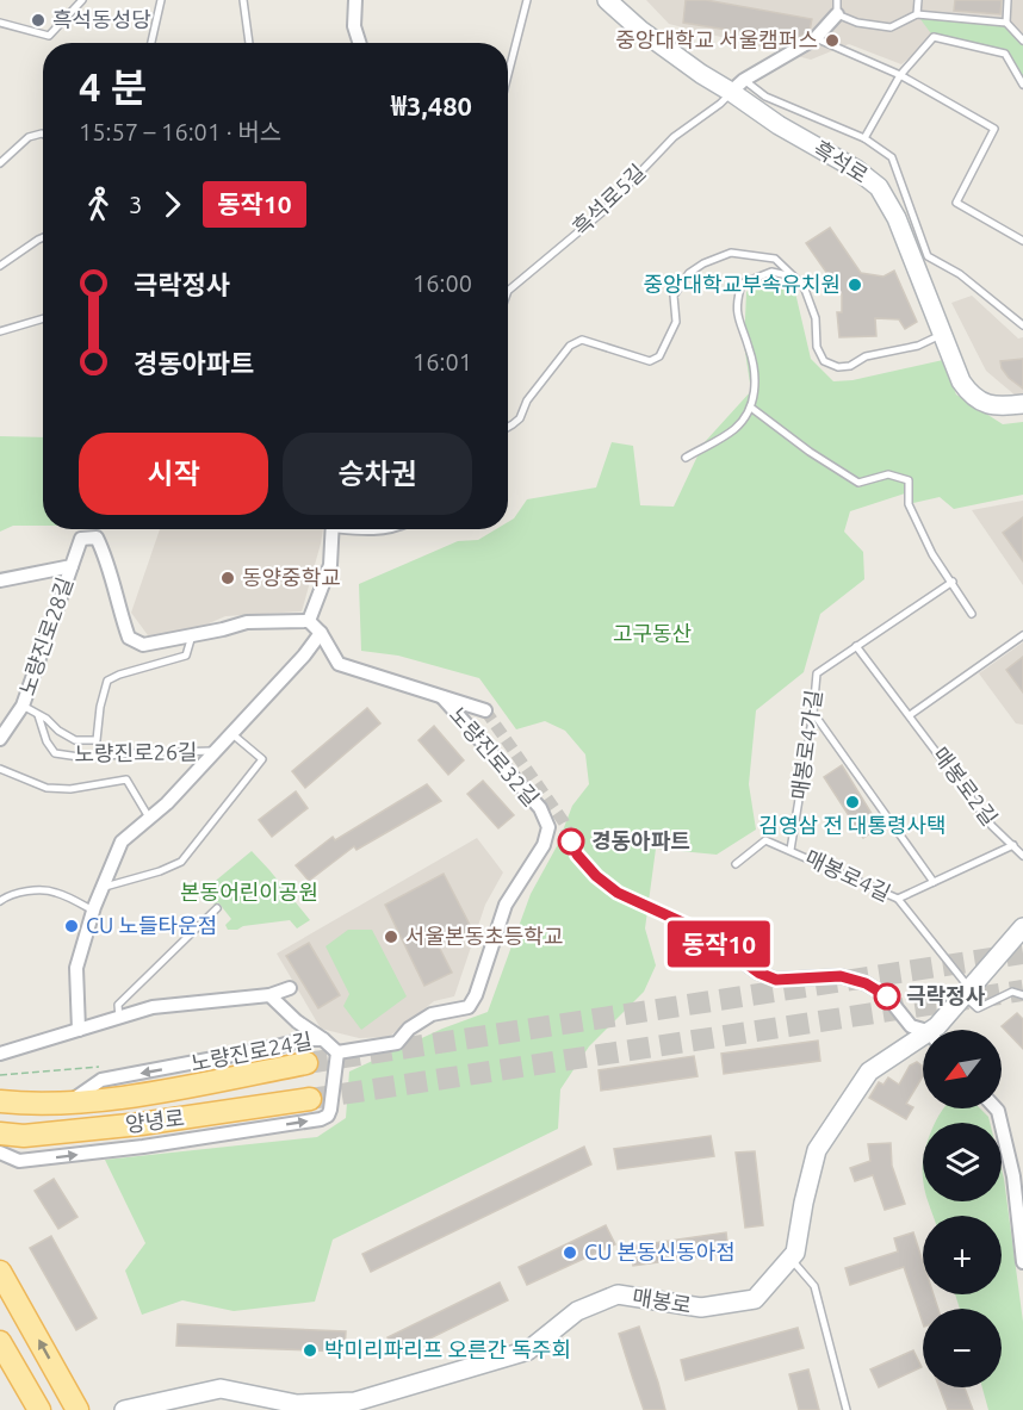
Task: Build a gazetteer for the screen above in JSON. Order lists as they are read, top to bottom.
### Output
{
  "streets": {
    "main road": ["양녕로"],
    "street": [
      "흑석로",
      "노량진로28길",
      "노량진로26길",
      "노량진로32길",
      "노량진로24길",
      "매봉로"
    ],
    "lane": [
      "흑석로5길",
      "매봉로4가길",
      "매봉로2길",
      "매봉로4길"
    ]
  },
  "crossings": [
    ["흑석로", "흑석로5길"],
    ["노량진로28길", "노량진로26길"],
    ["매봉로4가길", "매봉로2길"],
    ["매봉로4가길", "매봉로4길"],
    ["노량진로26길", "노량진로32길"],
    ["노량진로32길", "노량진로24길"],
    ["매봉로4길", "매봉로"],
    ["노량진로24길", "양녕로"]
  ],
  "parks": ["고구동산", "본동어린이공원"],
  "places": [
    "흑석동성당",
    "중앙대학교 서울캠퍼스",
    "중앙대학교부속유치원",
    "동양중학교",
    "김영삼 전 대통령사택",
    "경동아파트",
    "CU 노들타운점",
    "서울본동초등학교",
    "극락정사",
    "CU 본동신동아점",
    "박미리파리프 오른간 독주회"
  ],
  "lines": ["bus line 동작10"],
  "north": "bottom left",
  "page": {
    "on_map": "동작10",
    "heading": ["4 분", "15:57 – 16:01 · 버스", "₩3,480"],
    "legs": ["3", "동작10"],
    "list": [
      {
        "name": "극락정사",
        "value": "16:00"
      },
      {
        "name": "경동아파트",
        "value": "16:01"
      }
    ],
    "buttons": ["시작", "승차권"],
    "map_buttons": ["+", "−"]
  }
}
